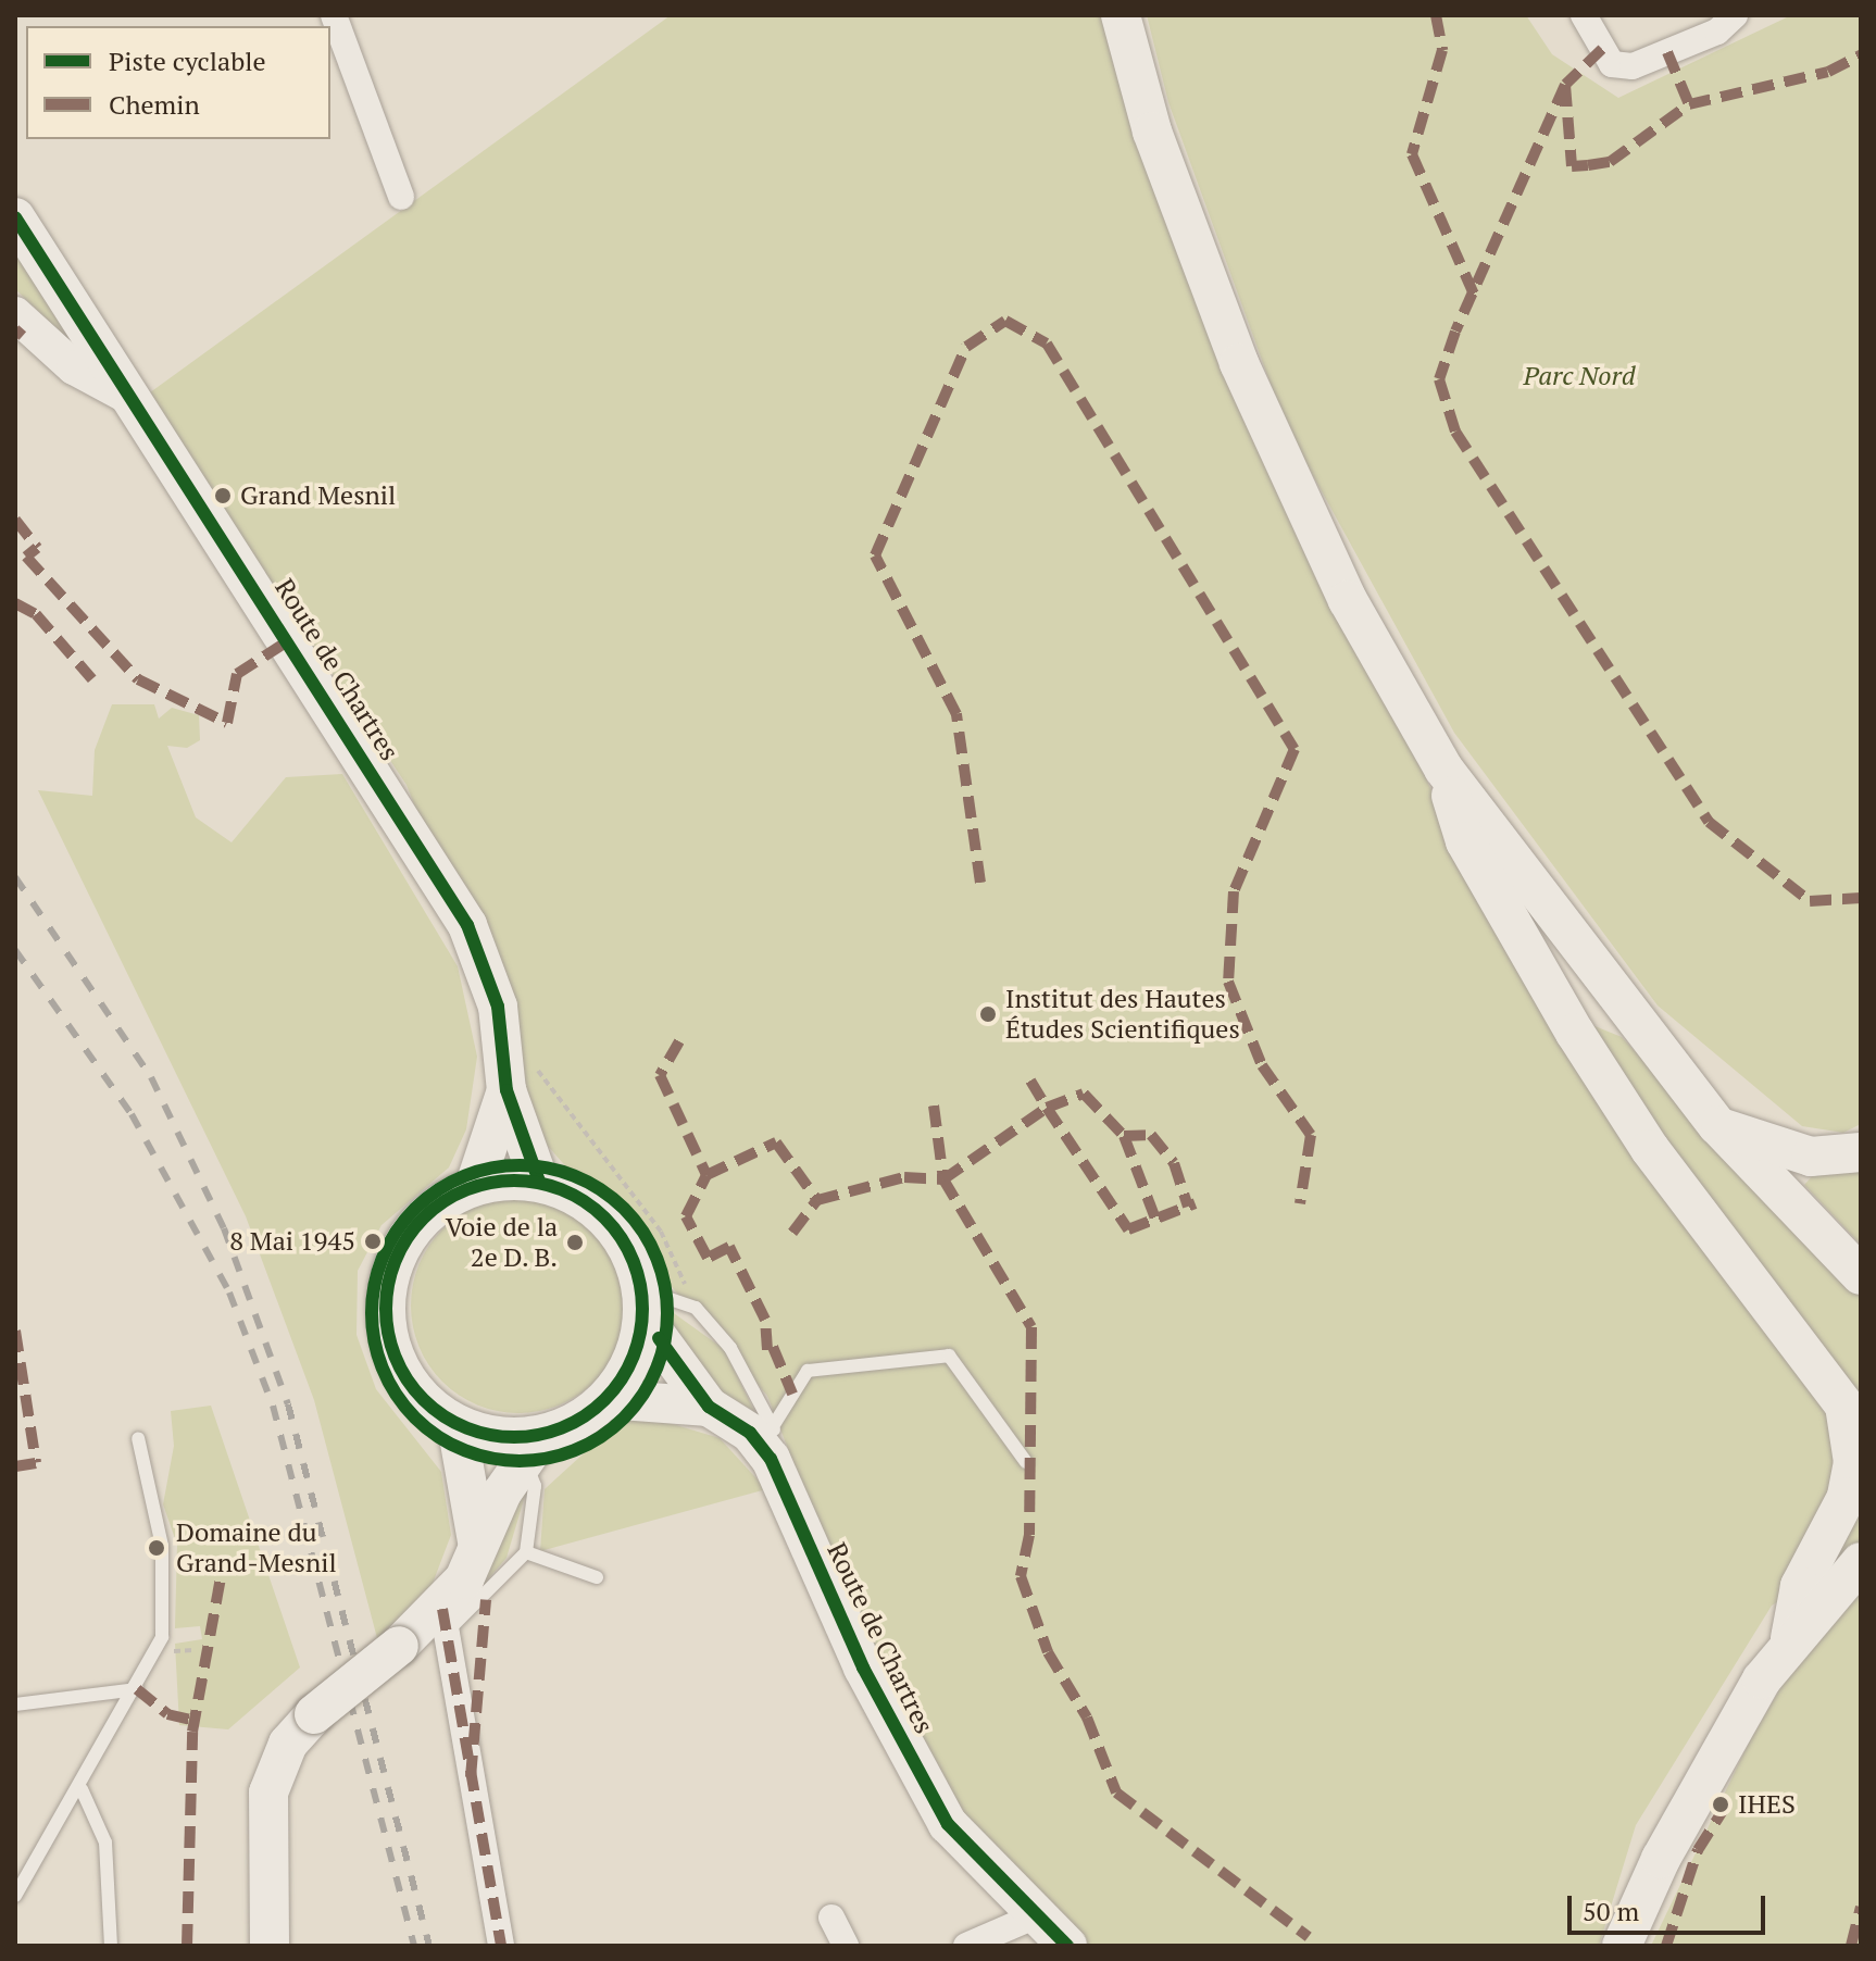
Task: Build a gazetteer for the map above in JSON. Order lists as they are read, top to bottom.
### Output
{
  "streets": {
    "main road": ["Route de Chartres"]
  },
  "parks": ["Parc Nord"],
  "places": [
    "Grand Mesnil",
    "Institut des Hautes Études Scientifiques",
    "8 Mai 1945",
    "Voie de la 2e D. B.",
    "Domaine du Grand-Mesnil",
    "IHES"
  ],
  "legend": ["Piste cyclable", "Chemin"],
  "scale_bar": "50 m"
}
